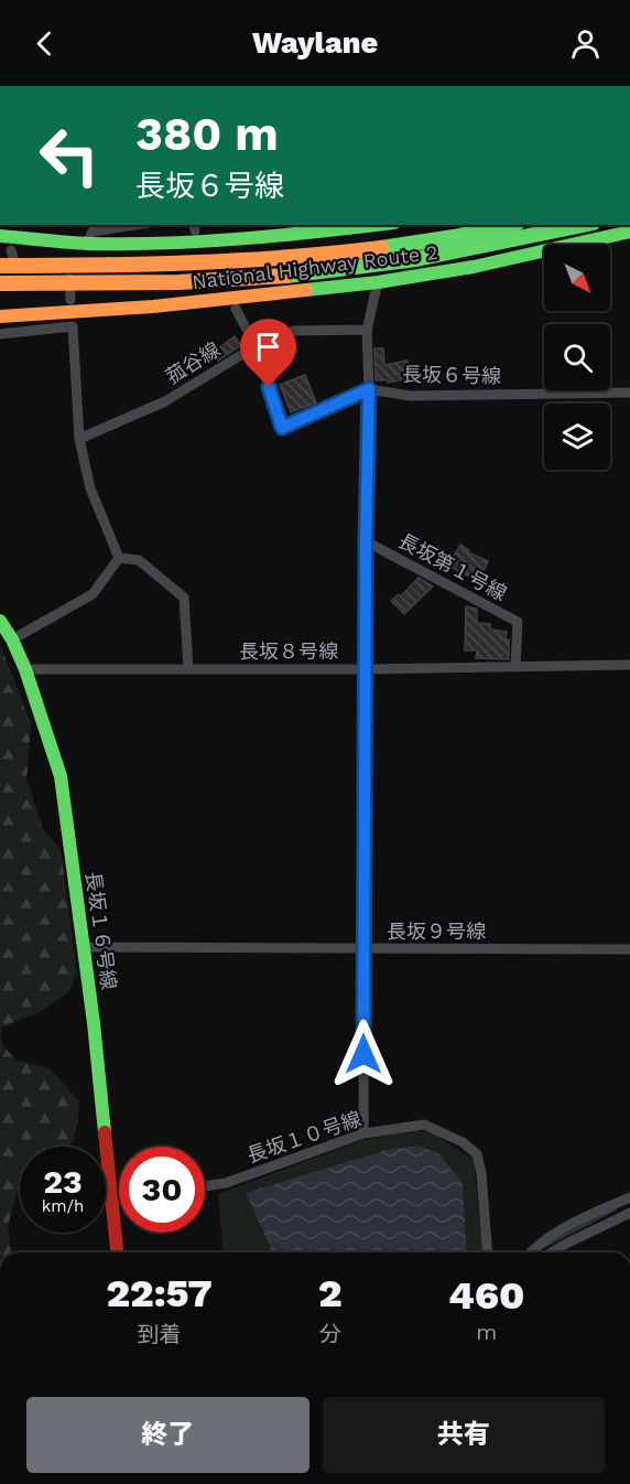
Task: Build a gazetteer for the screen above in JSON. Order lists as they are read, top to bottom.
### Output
{
  "streets": {
    "main road": ["National Highway Route 2", "長坂１６号線"],
    "street": [
      "菰谷線",
      "長坂６号線",
      "長坂第１号線",
      "長坂８号線",
      "長坂９号線",
      "長坂１０号線"
    ]
  },
  "crossings": [
    ["長坂第１号線", "長坂８号線"],
    ["長坂８号線", "長坂１６号線"],
    ["長坂１６号線", "長坂９号線"]
  ],
  "north": "bottom right",
  "page": {
    "header": "Waylane",
    "turn": ["380 m", "長坂６号線"],
    "speed": "23 km/h",
    "limit": "30",
    "eta": [
      "22:57",
      "到着",
      "2",
      "分",
      "460",
      "m"
    ],
    "buttons": ["終了", "共有"]
  }
}
